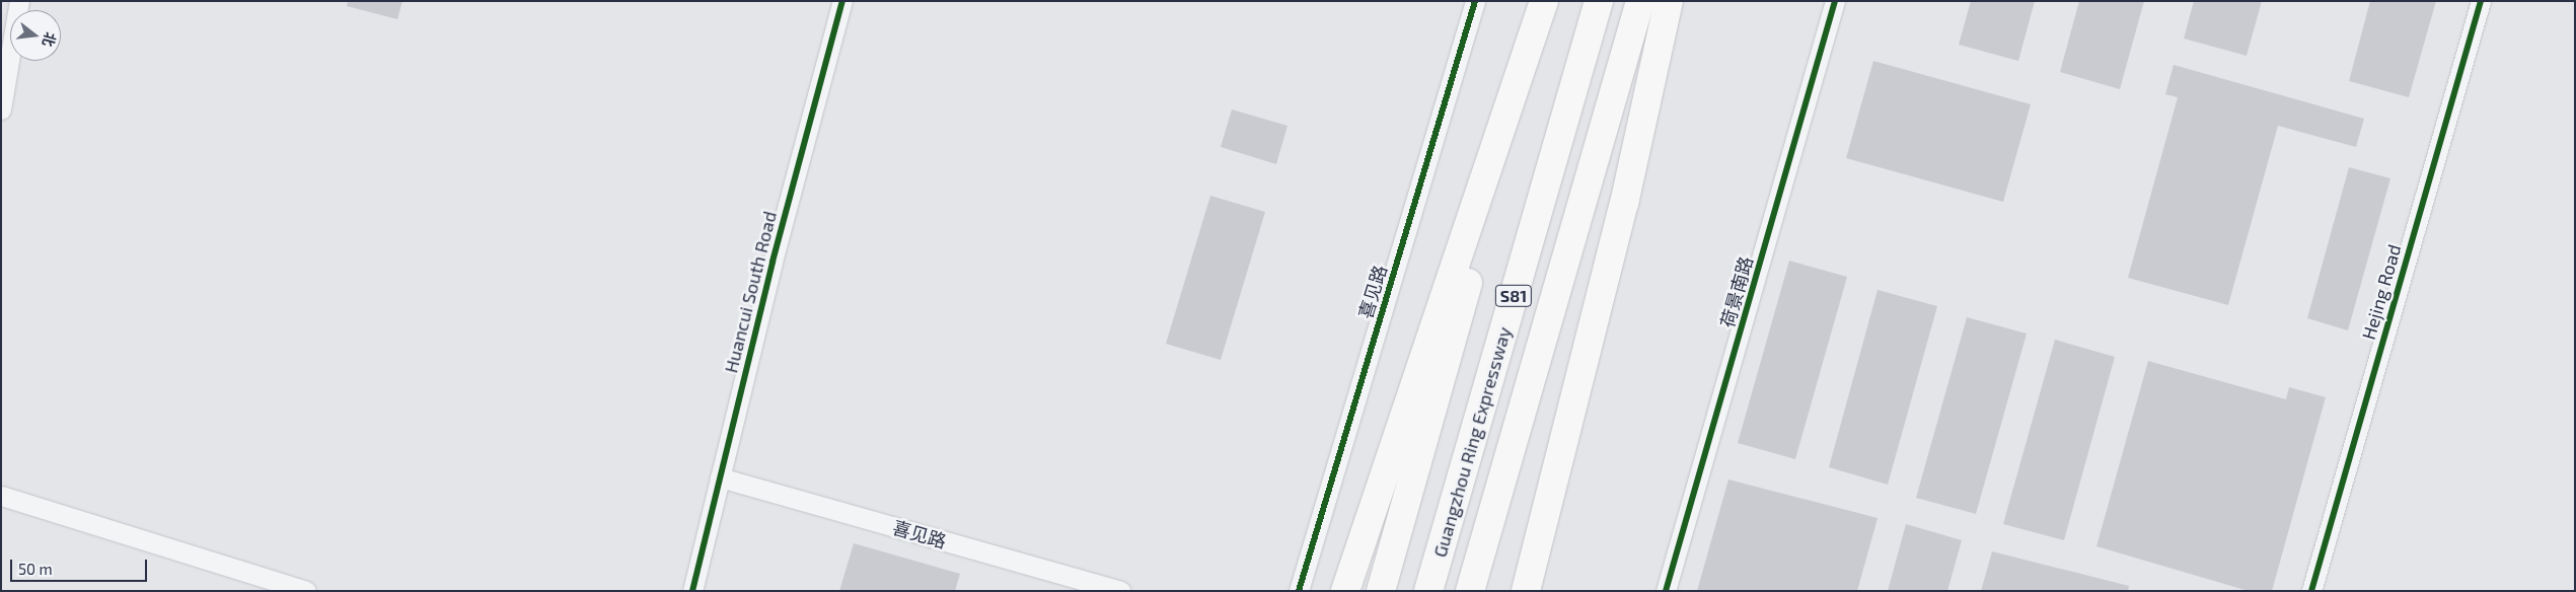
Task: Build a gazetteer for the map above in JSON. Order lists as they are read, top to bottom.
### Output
{
  "streets": {
    "highway": ["S81", "Guangzhou Ring Expressway"],
    "street": [
      "Huancui South Road",
      "喜见路",
      "荷景南路",
      "Hejing Road"
    ]
  },
  "crossings": [
    ["Huancui South Road", "喜见路"]
  ],
  "scale_bar": "50 m",
  "north": "right"
}
